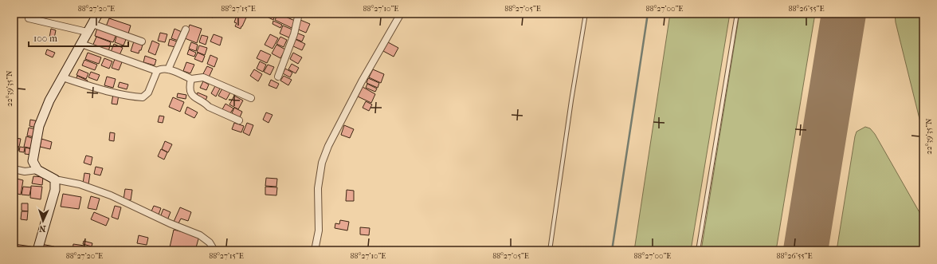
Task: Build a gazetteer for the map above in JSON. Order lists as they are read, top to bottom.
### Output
{
  "scale_bar": "100 m",
  "north": "bottom",
  "coordinates": [
    "88°27'20\"E",
    "88°27'15\"E",
    "88°27'10\"E",
    "88°27'05\"E",
    "88°27'00\"E",
    "88°26'55\"E",
    "22°39'35\"N"
  ]
}
